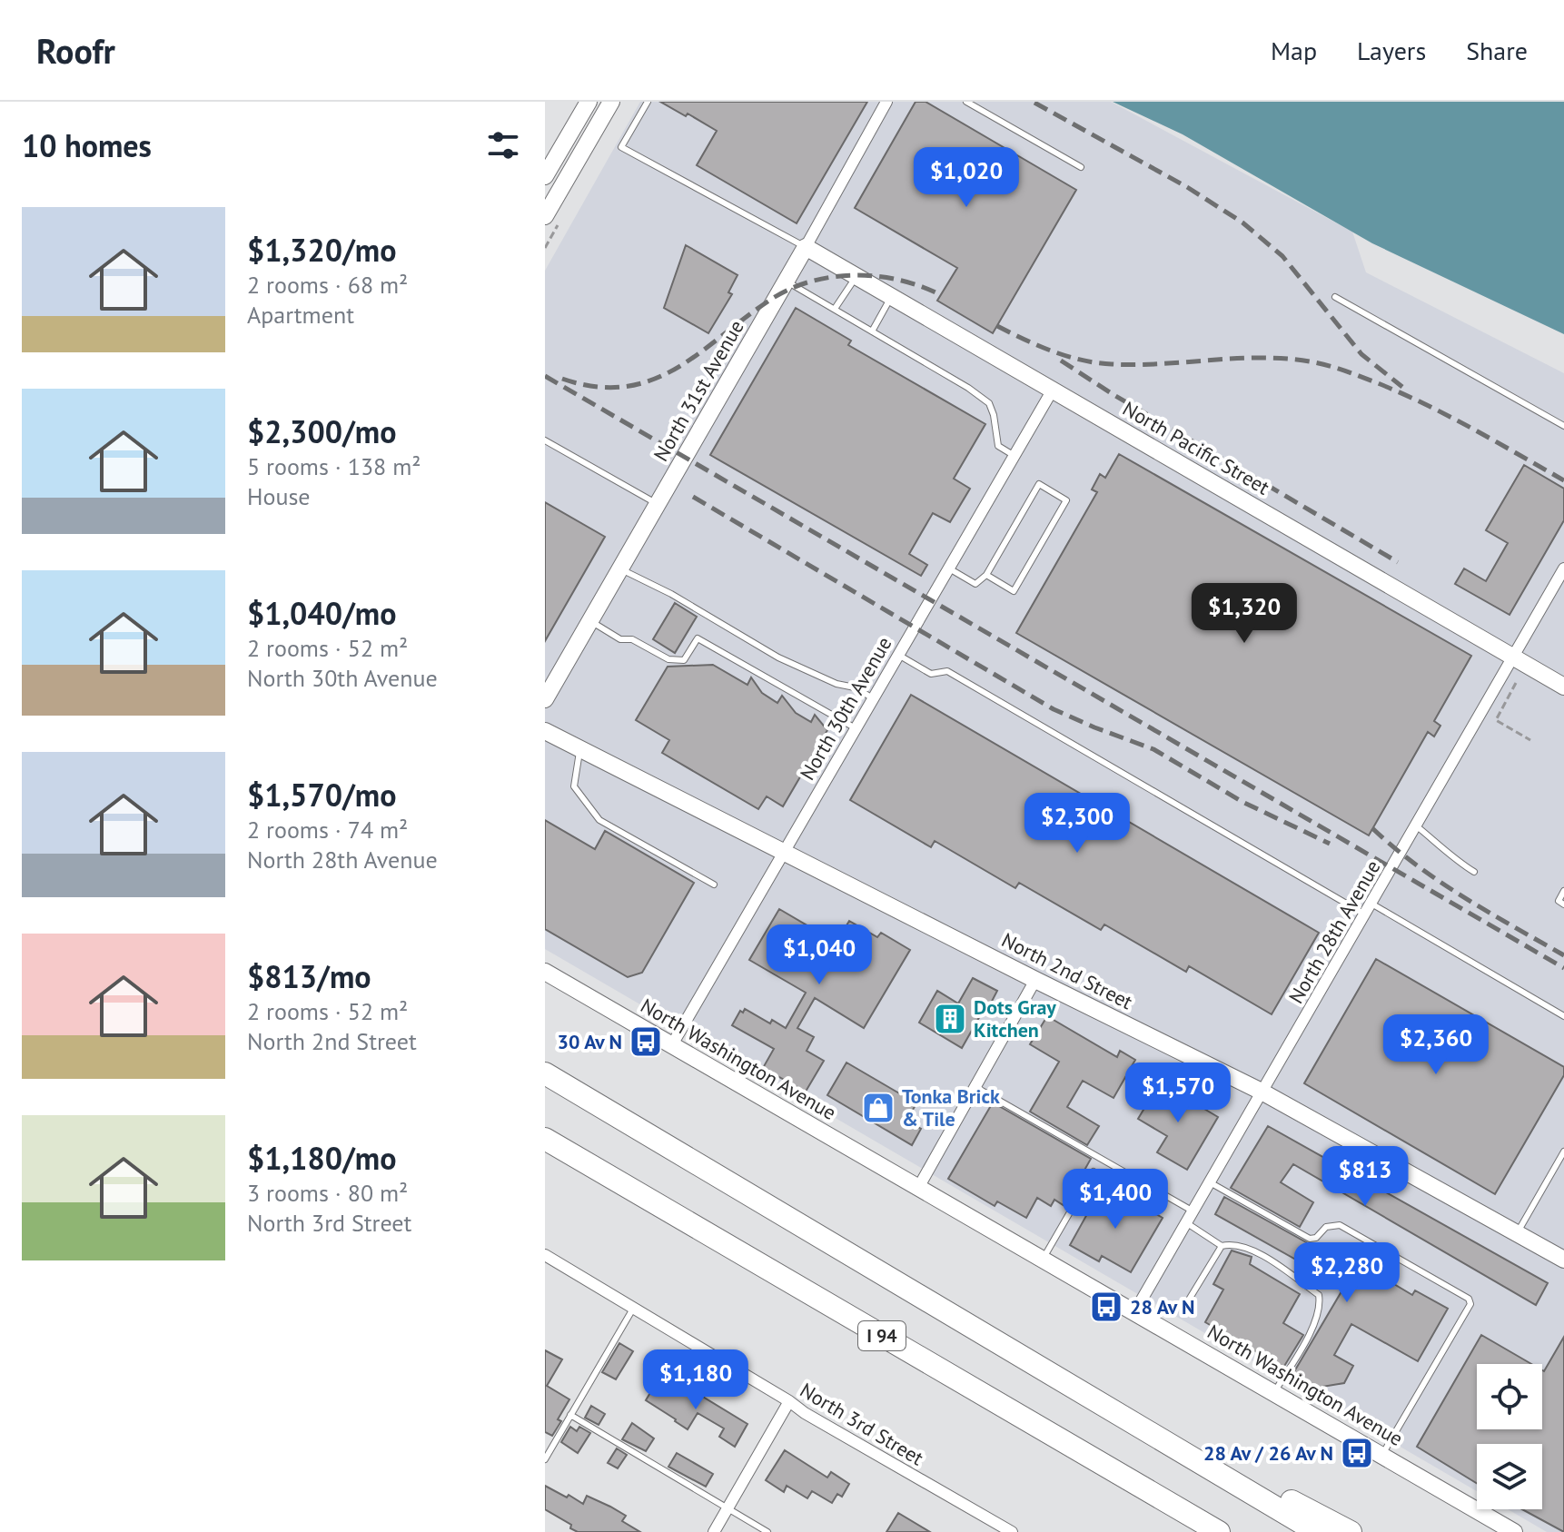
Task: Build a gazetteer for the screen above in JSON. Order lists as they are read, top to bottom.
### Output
{
  "streets": {
    "highway": ["I 94"],
    "street": [
      "North 31st Avenue",
      "North Pacific Street",
      "North 30th Avenue",
      "North 28th Avenue",
      "North 2nd Street",
      "North Washington Avenue",
      "North 3rd Street"
    ]
  },
  "crossings": [
    ["North 31st Avenue", "North Pacific Street"],
    ["North Pacific Street", "North 30th Avenue"],
    ["North Pacific Street", "North 28th Avenue"],
    ["North 30th Avenue", "North 2nd Street"],
    ["North 30th Avenue", "North Washington Avenue"],
    ["North 28th Avenue", "North 2nd Street"],
    ["North 28th Avenue", "North Washington Avenue"]
  ],
  "places": {
    "building": ["Dots Gray Kitchen"],
    "bus stop": ["30 Av N", "28 Av N", "28 Av / 26 Av N"],
    "shop": ["Tonka Brick & Tile"]
  },
  "page": {
    "header": "Roofr",
    "nav": ["Map", "Layers", "Share"],
    "heading": "10 homes",
    "price": [
      "$1,020",
      "$1,320",
      "$2,300",
      "$1,040",
      "$2,360",
      "$1,570",
      "$813",
      "$1,400",
      "$2,280",
      "$1,180"
    ],
    "list": [
      {
        "name": "$1,320/mo",
        "note": "2 rooms · 68 m² · Apartment"
      },
      {
        "name": "$2,300/mo",
        "note": "5 rooms · 138 m² · House"
      },
      {
        "name": "$1,040/mo",
        "note": "2 rooms · 52 m² · North 30th Avenue"
      },
      {
        "name": "$1,570/mo",
        "note": "2 rooms · 74 m² · North 28th Avenue"
      },
      {
        "name": "$813/mo",
        "note": "2 rooms · 52 m² · North 2nd Street"
      },
      {
        "name": "$1,180/mo",
        "note": "3 rooms · 80 m² · North 3rd Street"
      }
    ]
  }
}
